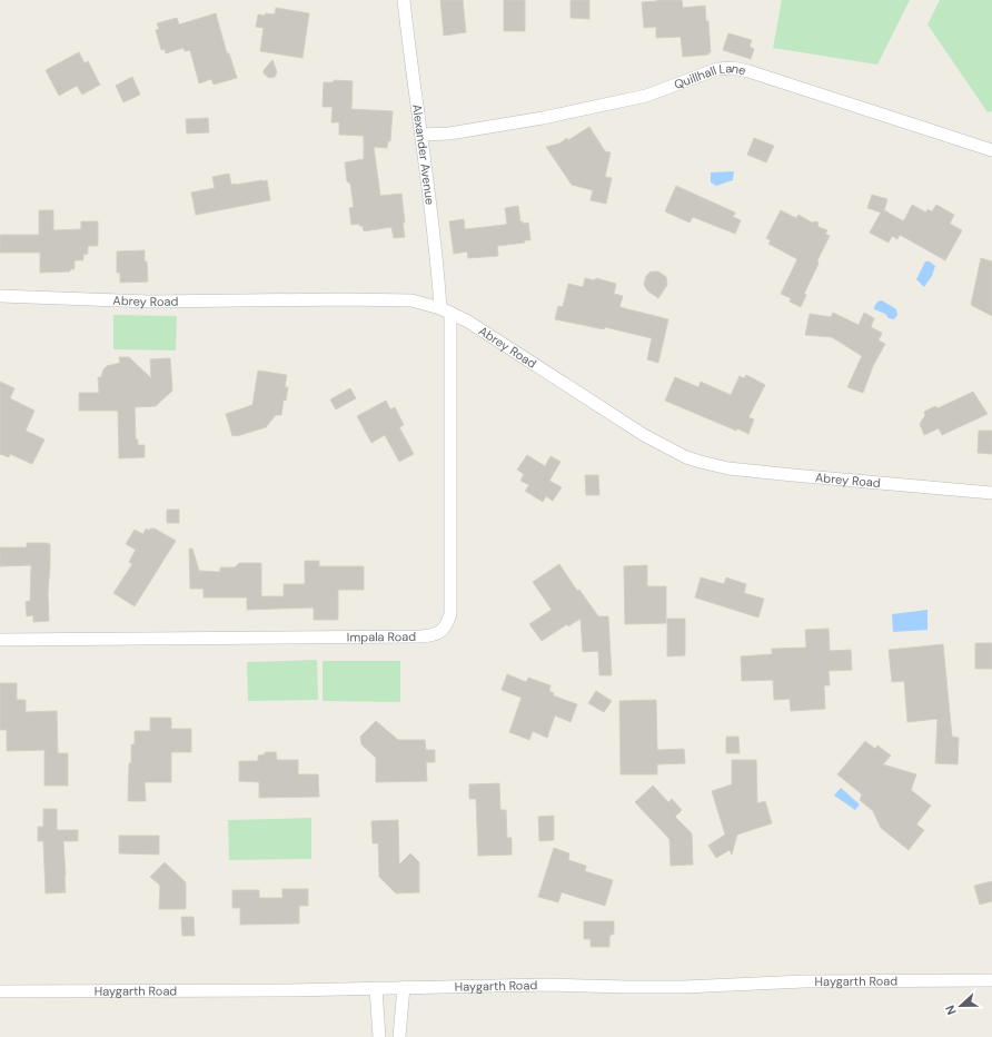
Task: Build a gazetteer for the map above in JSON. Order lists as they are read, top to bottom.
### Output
{
  "streets": {
    "street": [
      "Quillhall Lane",
      "Alexander Avenue",
      "Abrey Road",
      "Impala Road",
      "Haygarth Road"
    ]
  },
  "crossings": [
    ["Quillhall Lane", "Alexander Avenue"],
    ["Alexander Avenue", "Abrey Road"],
    ["Alexander Avenue", "Impala Road"],
    ["Abrey Road", "Impala Road"]
  ],
  "north": "left"
}
